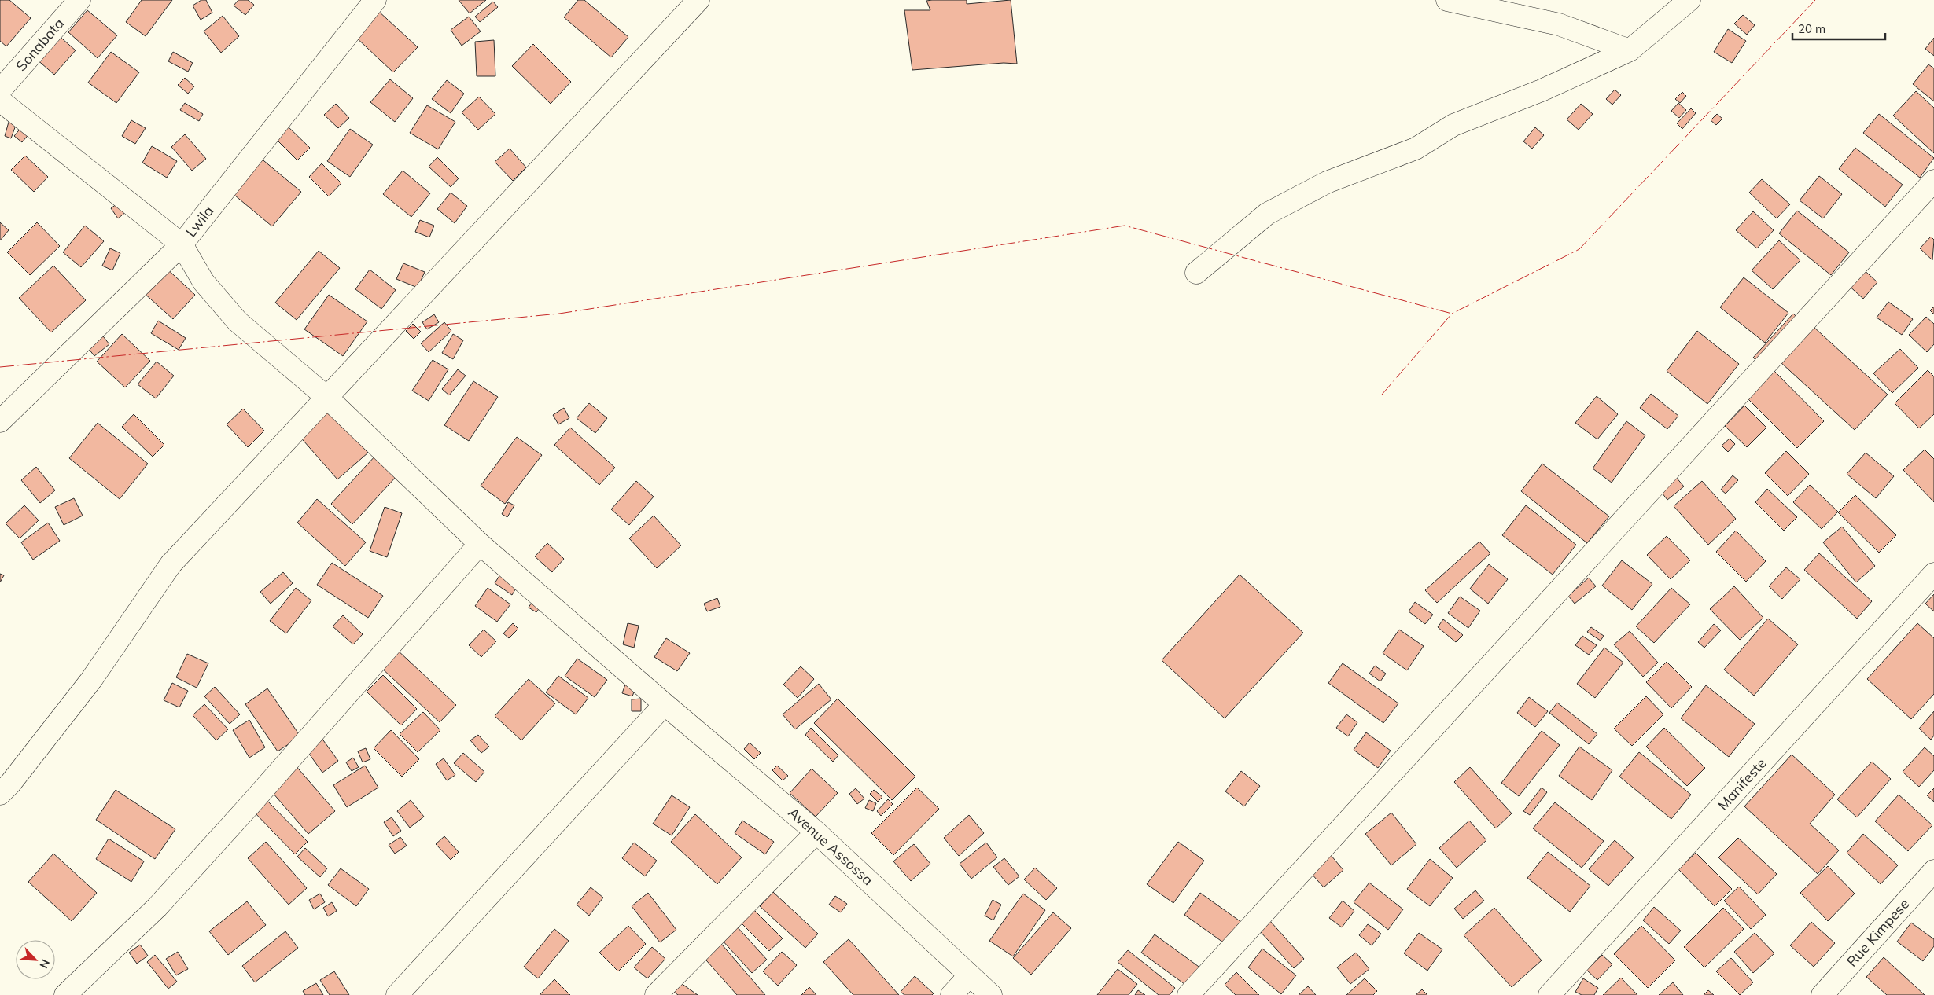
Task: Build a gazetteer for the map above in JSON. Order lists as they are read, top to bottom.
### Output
{
  "streets": {
    "street": [
      "Sonabata",
      "Lwila",
      "Manifeste",
      "Avenue Assossa",
      "Rue Kimpese"
    ]
  },
  "crossings": [
    ["Lwila", "Avenue Assossa"]
  ],
  "scale_bar": "20 m",
  "north": "bottom right"
}
